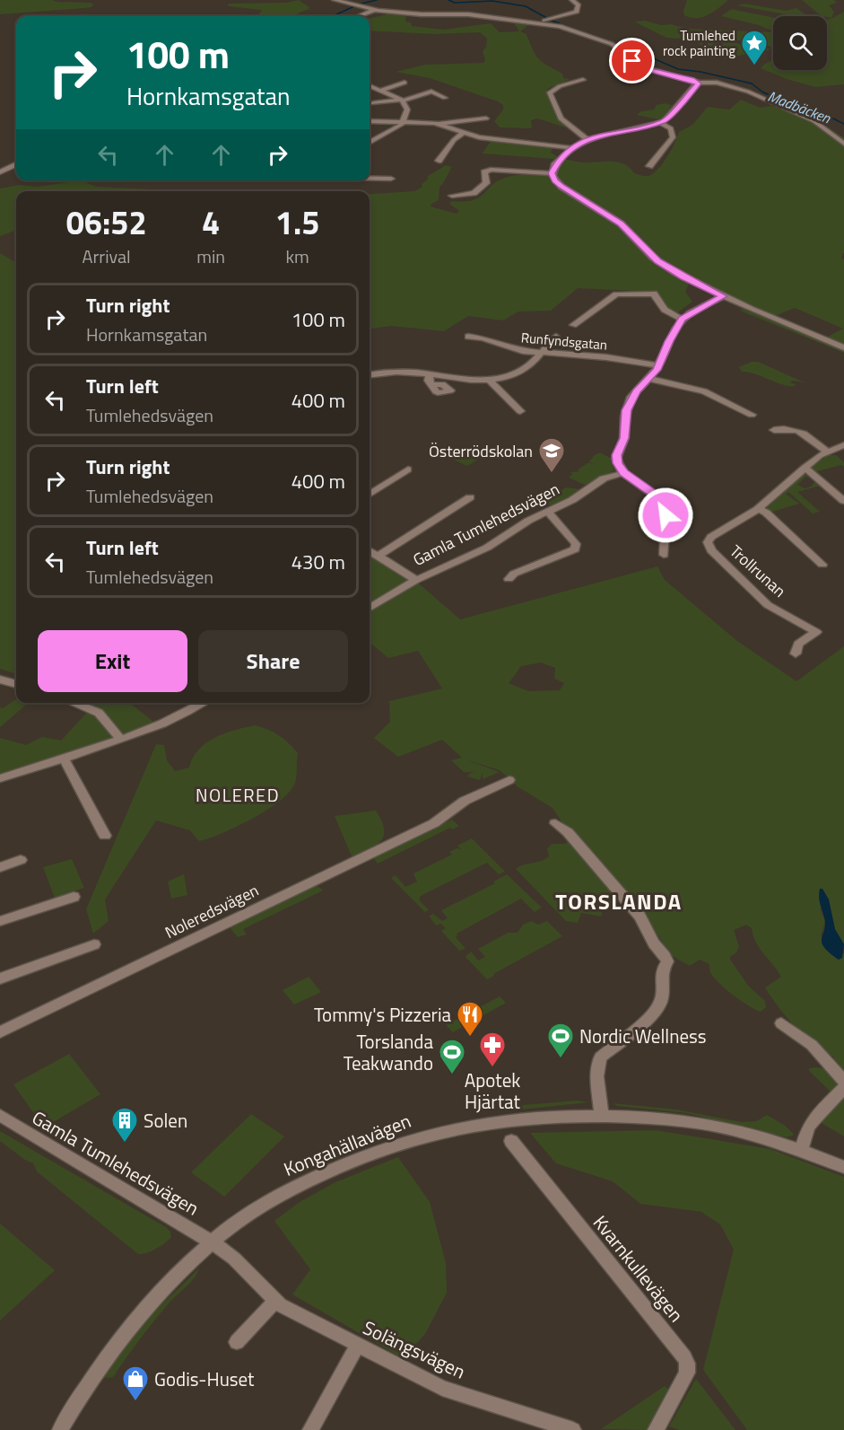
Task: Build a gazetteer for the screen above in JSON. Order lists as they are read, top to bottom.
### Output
{
  "streets": {
    "street": [
      "Runfyndsgatan",
      "Gamla Tumlehedsvägen",
      "Trollrunan",
      "Noleredsvägen",
      "Kongahällavägen",
      "Kvarnkullevägen",
      "Solängsvägen"
    ]
  },
  "crossings": [
    ["Gamla Tumlehedsvägen", "Kongahällavägen"],
    ["Gamla Tumlehedsvägen", "Solängsvägen"],
    ["Kongahällavägen", "Solängsvägen"]
  ],
  "districts": ["NOLERED", "TORSLANDA"],
  "water": ["Madbäcken"],
  "places": {
    "place": ["Tumlehed rock painting"],
    "school or university": ["Österrödskolan"],
    "restaurant": ["Tommy's Pizzeria"],
    "sports": ["Nordic Wellness", "Torslanda Teakwando"],
    "pharmacy": ["Apotek Hjärtat"],
    "building": ["Solen"],
    "shop": ["Godis-Huset"]
  },
  "page": {
    "turn": ["100 m", "Hornkamsgatan"],
    "eta": [
      "06:52",
      "Arrival",
      "4",
      "min",
      "1.5",
      "km"
    ],
    "list": [
      {
        "name": "Turn right",
        "note": "Hornkamsgatan",
        "value": "100 m"
      },
      {
        "name": "Turn left",
        "note": "Tumlehedsvägen",
        "value": "400 m"
      },
      {
        "name": "Turn right",
        "note": "Tumlehedsvägen",
        "value": "400 m"
      },
      {
        "name": "Turn left",
        "note": "Tumlehedsvägen",
        "value": "430 m"
      }
    ],
    "buttons": ["Exit", "Share"]
  }
}
